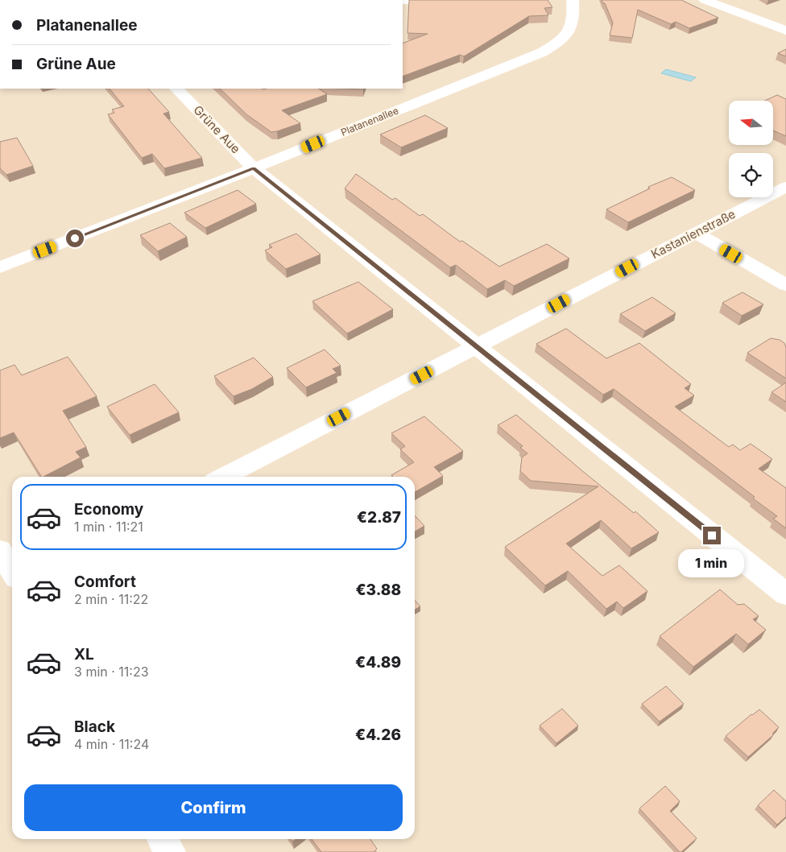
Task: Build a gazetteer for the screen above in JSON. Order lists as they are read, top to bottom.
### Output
{
  "streets": {
    "street": ["Platanenallee", "Grüne Aue", "Kastanienstraße"]
  },
  "crossings": [
    ["Platanenallee", "Grüne Aue"],
    ["Grüne Aue", "Kastanienstraße"]
  ],
  "north": "left",
  "page": {
    "banner": ["Platanenallee", "Grüne Aue"],
    "list": [
      {
        "name": "Economy",
        "note": "1 min · 11:21",
        "value": "€2.87"
      },
      {
        "name": "Comfort",
        "note": "2 min · 11:22",
        "value": "€3.88"
      },
      {
        "name": "XL",
        "note": "3 min · 11:23",
        "value": "€4.89"
      },
      {
        "name": "Black",
        "note": "4 min · 11:24",
        "value": "€4.26"
      }
    ],
    "bubble": "1 min",
    "buttons": "Confirm"
  }
}
